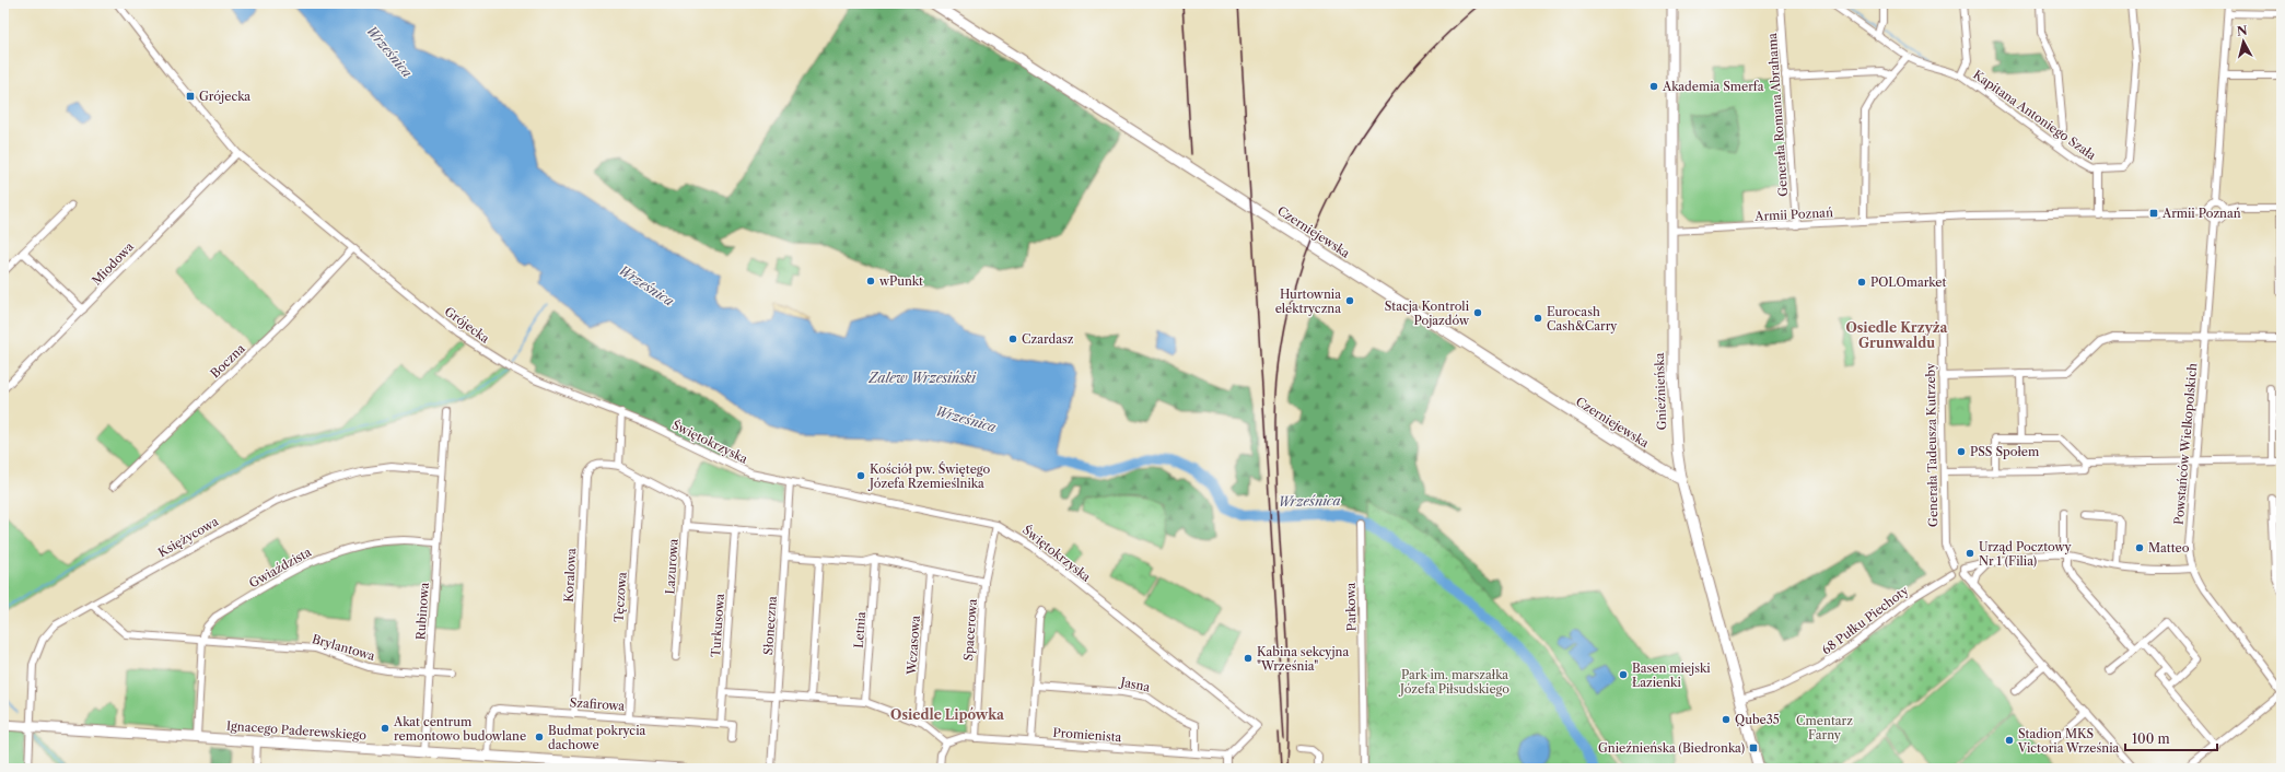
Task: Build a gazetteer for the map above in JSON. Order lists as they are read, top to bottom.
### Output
{
  "streets": {
    "street": [
      "Generała Romana Abrahama",
      "Kapitana Antoniego Szała",
      "Armii Poznań",
      "Czerniejewska",
      "Miodowa",
      "Grójecka",
      "Boczna",
      "Gnieźnieńska",
      "Świętokrzyska",
      "Powstańców Wielkopolskich",
      "Generała Tadeusza Kutrzeby",
      "Księżycowa",
      "Lazurowa",
      "Gwiaździsta",
      "Koralowa",
      "Tęczowa",
      "Parkowa",
      "Rubinowa",
      "68 Pułku Piechoty",
      "Turkusowa",
      "Słoneczna",
      "Letnia",
      "Spacerowa",
      "Wczasowa",
      "Brylantowa",
      "Jasna",
      "Szafirowa",
      "Ignacego Paderewskiego",
      "Promienista"
    ]
  },
  "crossings": [
    ["Generała Romana Abrahama", "Armii Poznań"],
    ["Kapitana Antoniego Szała", "Armii Poznań"],
    ["Armii Poznań", "Gnieźnieńska"],
    ["Armii Poznań", "Powstańców Wielkopolskich"],
    ["Armii Poznań", "Generała Tadeusza Kutrzeby"],
    ["Czerniejewska", "Gnieźnieńska"],
    ["Miodowa", "Grójecka"],
    ["Grójecka", "Boczna"],
    ["Grójecka", "Świętokrzyska"],
    ["Gnieźnieńska", "68 Pułku Piechoty"],
    ["Świętokrzyska", "Słoneczna"],
    ["Świętokrzyska", "Spacerowa"],
    ["Świętokrzyska", "Promienista"],
    ["Księżycowa", "Rubinowa"],
    ["Księżycowa", "Ignacego Paderewskiego"],
    ["Lazurowa", "Turkusowa"],
    ["Lazurowa", "Słoneczna"],
    ["Gwiaździsta", "Rubinowa"],
    ["Gwiaździsta", "Brylantowa"],
    ["Koralowa", "Szafirowa"],
    ["Tęczowa", "Szafirowa"],
    ["Rubinowa", "Brylantowa"],
    ["Rubinowa", "Ignacego Paderewskiego"],
    ["Turkusowa", "Szafirowa"],
    ["Spacerowa", "Promienista"],
    ["Jasna", "Promienista"],
    ["Szafirowa", "Ignacego Paderewskiego"]
  ],
  "districts": ["Osiedle Krzyża Grunwaldu", "Osiedle Lipówka"],
  "water": ["Wrześnica", "Zalew Wrzesiński"],
  "parks": ["Park im. marszałka Józefa Piłsudskiego", "Cmentarz Farny"],
  "places": {
    "other": [
      "Akademia Smerfa",
      "wPunkt",
      "POLOmarket",
      "Hurtownia elektryczna",
      "Stacja Kontroli Pojazdów",
      "Eurocash Cash&Carry",
      "Czardasz",
      "PSS Społem",
      "Kościół pw. Świętego Józefa Rzemieślnika",
      "Matteo",
      "Urząd Pocztowy Nr 1 (Filia)",
      "Kabina sekcyjna \"Września\"",
      "Basen miejski Łazienki",
      "Qube35",
      "Akat centrum remontowo budowlane",
      "Budmat pokrycia dachowe",
      "Stadion MKS Victoria Września"
    ],
    "transit": ["Grójecka", "Armii Poznań", "Gnieźnieńska (Biedronka)"]
  },
  "scale_bar": "100 m",
  "north": "top"
}
